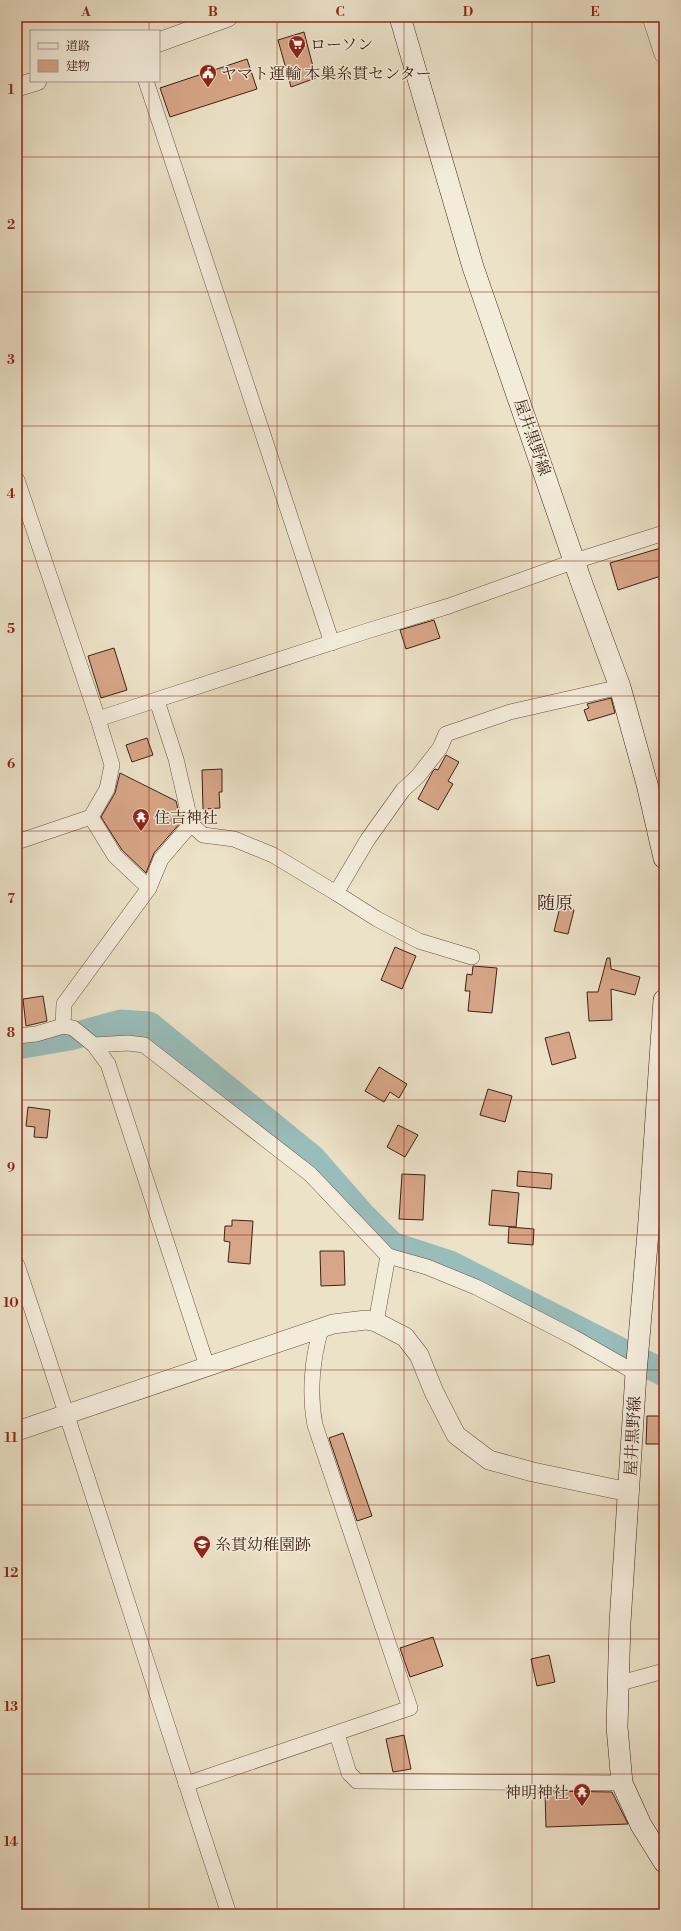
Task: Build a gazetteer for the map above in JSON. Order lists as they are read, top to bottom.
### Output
{
  "streets": {
    "main road": ["屋井黒野線"]
  },
  "districts": ["随原"],
  "places": {
    "supermarket": ["ローソン"],
    "public building": ["ヤマト運輸 本巣糸貫センター"],
    "temple": ["住吉神社", "神明神社"],
    "school or university": ["糸貫幼稚園跡"]
  },
  "legend": ["道路", "建物"],
  "grid": {
    "columns": [
      "A",
      "B",
      "C",
      "D",
      "E"
    ],
    "rows": [
      "1",
      "2",
      "3",
      "4",
      "5",
      "6",
      "7",
      "8",
      "9",
      "10",
      "11",
      "12",
      "13",
      "14"
    ]
  }
}
